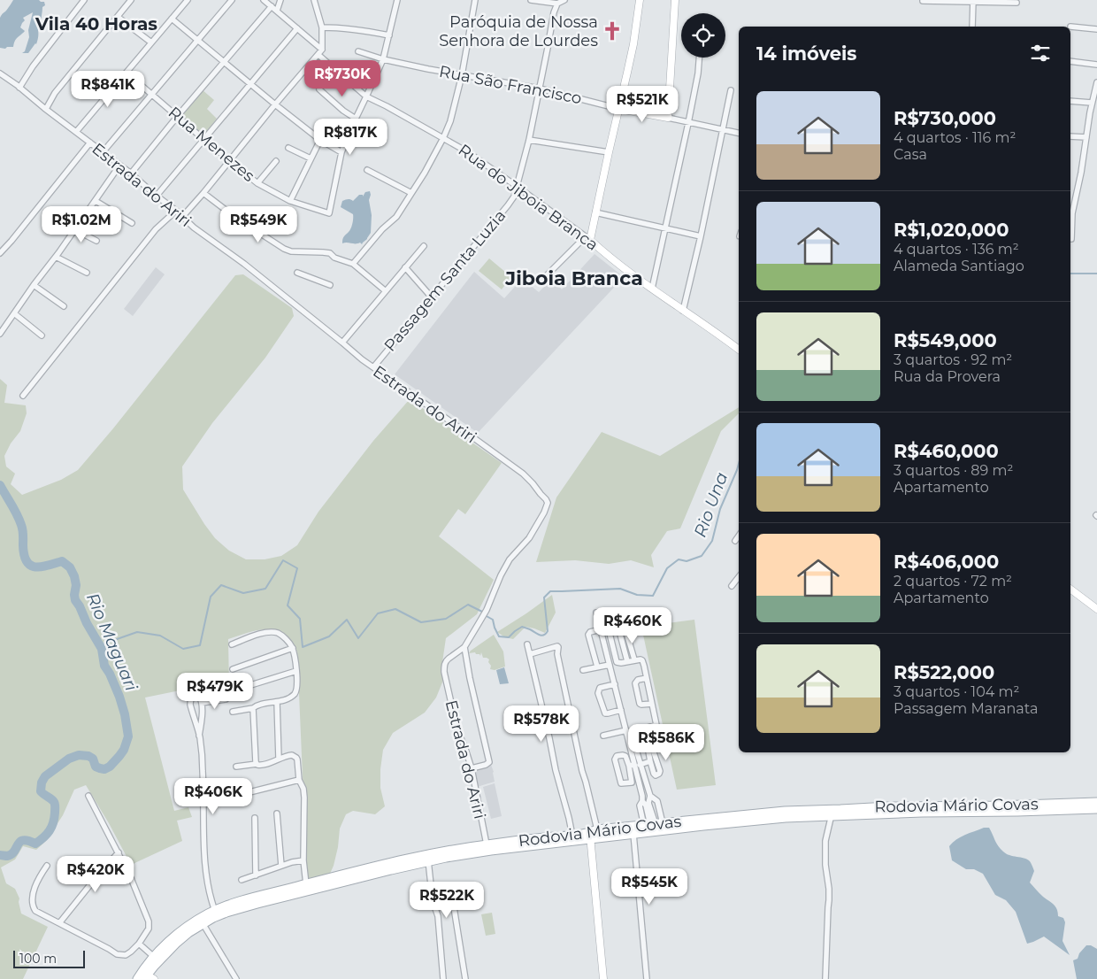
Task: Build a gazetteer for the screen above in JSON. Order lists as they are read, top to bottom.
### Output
{
  "streets": {
    "main road": ["Rua São Francisco", "Rua do Jiboia Branca", "Rodovia Mário Covas"],
    "street": ["Rua Menezes", "Estrada do Ariri", "Passagem Santa Luzia"]
  },
  "crossings": [
    ["Rua São Francisco", "Passagem Santa Luzia"],
    ["Estrada do Ariri", "Passagem Santa Luzia"],
    ["Estrada do Ariri", "Rodovia Mário Covas"],
    ["Rua do Jiboia Branca", "Passagem Santa Luzia"]
  ],
  "districts": ["Vila 40 Horas", "Jiboia Branca"],
  "water": ["Rio Una", "Rio Maguari"],
  "places": {
    "church": ["Paróquia de Nossa Senhora de Lourdes"]
  },
  "scale_bar": "100 m",
  "page": {
    "heading": "14 imóveis",
    "price": [
      "R$730K",
      "R$841K",
      "R$521K",
      "R$817K",
      "R$1.02M",
      "R$549K",
      "R$460K",
      "R$479K",
      "R$578K",
      "R$586K",
      "R$406K",
      "R$420K",
      "R$545K",
      "R$522K"
    ],
    "list": [
      {
        "name": "R$730,000",
        "note": "4 quartos · 116 m² · Casa"
      },
      {
        "name": "R$1,020,000",
        "note": "4 quartos · 136 m² · Alameda Santiago"
      },
      {
        "name": "R$549,000",
        "note": "3 quartos · 92 m² · Rua da Provera"
      },
      {
        "name": "R$460,000",
        "note": "3 quartos · 89 m² · Apartamento"
      },
      {
        "name": "R$406,000",
        "note": "2 quartos · 72 m² · Apartamento"
      },
      {
        "name": "R$522,000",
        "note": "3 quartos · 104 m² · Passagem Maranata"
      }
    ],
    "scale": "100 m"
  }
}
